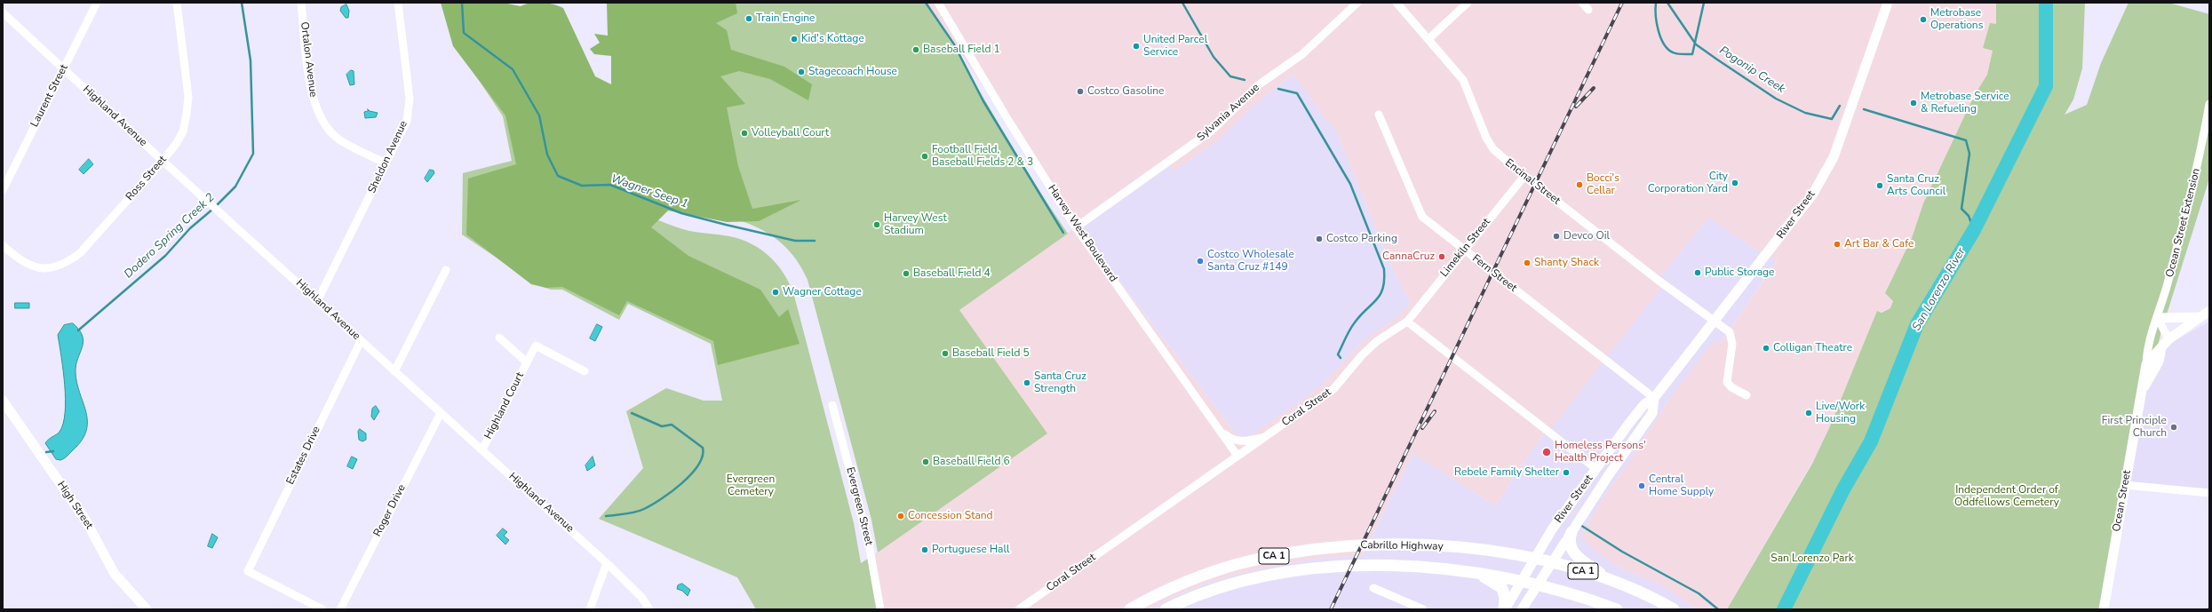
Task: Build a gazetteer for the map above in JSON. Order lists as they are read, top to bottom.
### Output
{
  "streets": {
    "highway": ["Cabrillo Highway", "CA 1"],
    "main road": ["River Street", "Ocean Street", "High Street"],
    "street": [
      "Ortalon Avenue",
      "Laurent Street",
      "Sylvania Avenue",
      "Highland Avenue",
      "Sheldon Avenue",
      "Ross Street",
      "Encinal Street",
      "Ocean Street Extension",
      "Harvey West Boulevard",
      "Limekiln Street",
      "Fern Street",
      "Highland Court",
      "Coral Street",
      "Estates Drive",
      "Evergreen Street",
      "Roger Drive"
    ]
  },
  "crossings": [
    ["Ortalon Avenue", "Sheldon Avenue"],
    ["Laurent Street", "Highland Avenue"],
    ["Sylvania Avenue", "Harvey West Boulevard"],
    ["Highland Avenue", "Sheldon Avenue"],
    ["Highland Avenue", "Ross Street"],
    ["Highland Avenue", "Highland Court"],
    ["Highland Avenue", "Estates Drive"],
    ["Highland Avenue", "Roger Drive"],
    ["Encinal Street", "River Street"],
    ["Encinal Street", "Limekiln Street"],
    ["River Street", "Fern Street"],
    ["River Street", "Cabrillo Highway"],
    ["Ocean Street Extension", "Ocean Street"],
    ["Harvey West Boulevard", "Coral Street"],
    ["Limekiln Street", "Fern Street"],
    ["Limekiln Street", "Coral Street"]
  ],
  "water": [
    "Pogonip Creek",
    "Wagner Seep 1",
    "Dodero Spring Creek 2",
    "San Lorenzo River"
  ],
  "parks": ["Evergreen Cemetery", "Independent Order of Oddfellows Cemetery", "San Lorenzo Park"],
  "places": [
    "Train Engine",
    "Metrobase Operations",
    "Kid's Kottage",
    "United Parcel Service",
    "Baseball Field 1",
    "Stagecoach House",
    "Costco Gasoline",
    "Metrobase Service & Refueling",
    "Volleyball Court",
    "Football Field, Baseball Fields 2 & 3",
    "City Corporation Yard",
    "Bocci's Cellar",
    "Santa Cruz Arts Council",
    "Harvey West Stadium",
    "Devco Oil",
    "Costco Parking",
    "Art Bar & Cafe",
    "CannaCruz",
    "Costco Wholesale Santa Cruz #149",
    "Shanty Shack",
    "Public Storage",
    "Baseball Field 4",
    "Wagner Cottage",
    "Colligan Theatre",
    "Baseball Field 5",
    "Santa Cruz Strength",
    "Live/Work Housing",
    "First Principle Church",
    "Homeless Persons' Health Project",
    "Baseball Field 6",
    "Rebele Family Shelter",
    "Central Home Supply",
    "Concession Stand",
    "Portuguese Hall"
  ]
}
